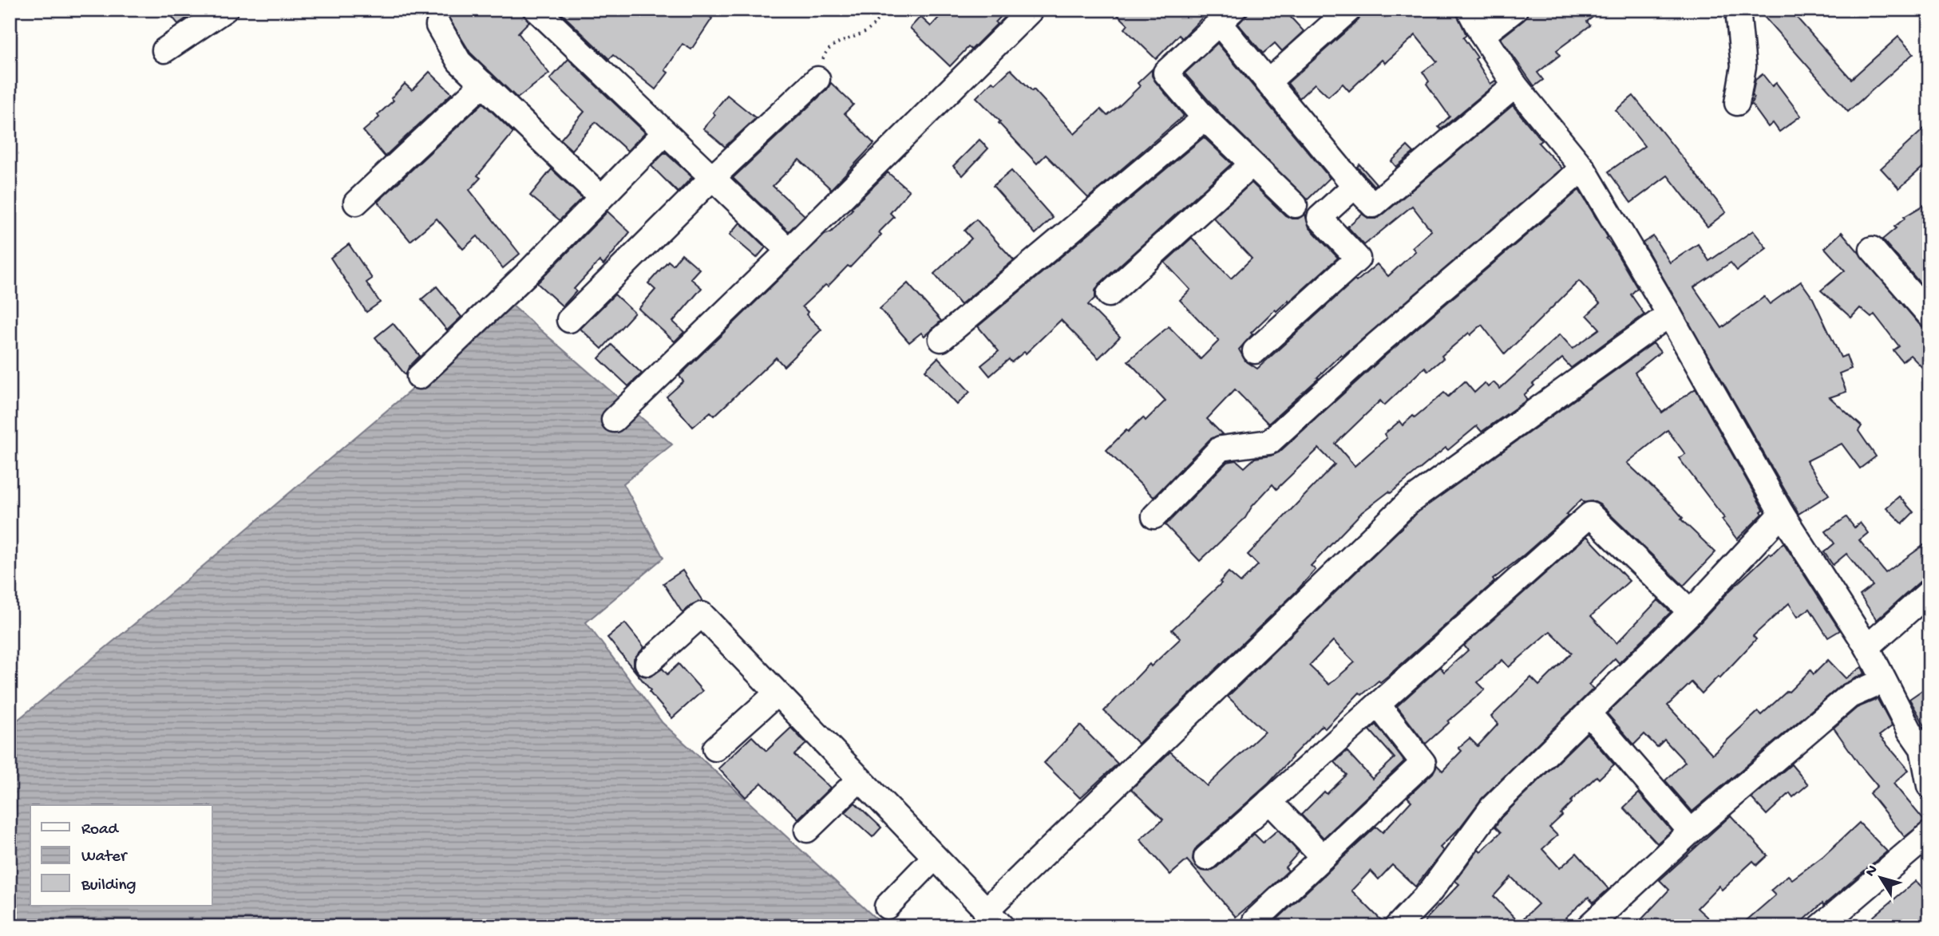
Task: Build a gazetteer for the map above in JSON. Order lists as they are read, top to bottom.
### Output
{
  "legend": ["Road", "Water", "Building"],
  "north": "top left"
}
